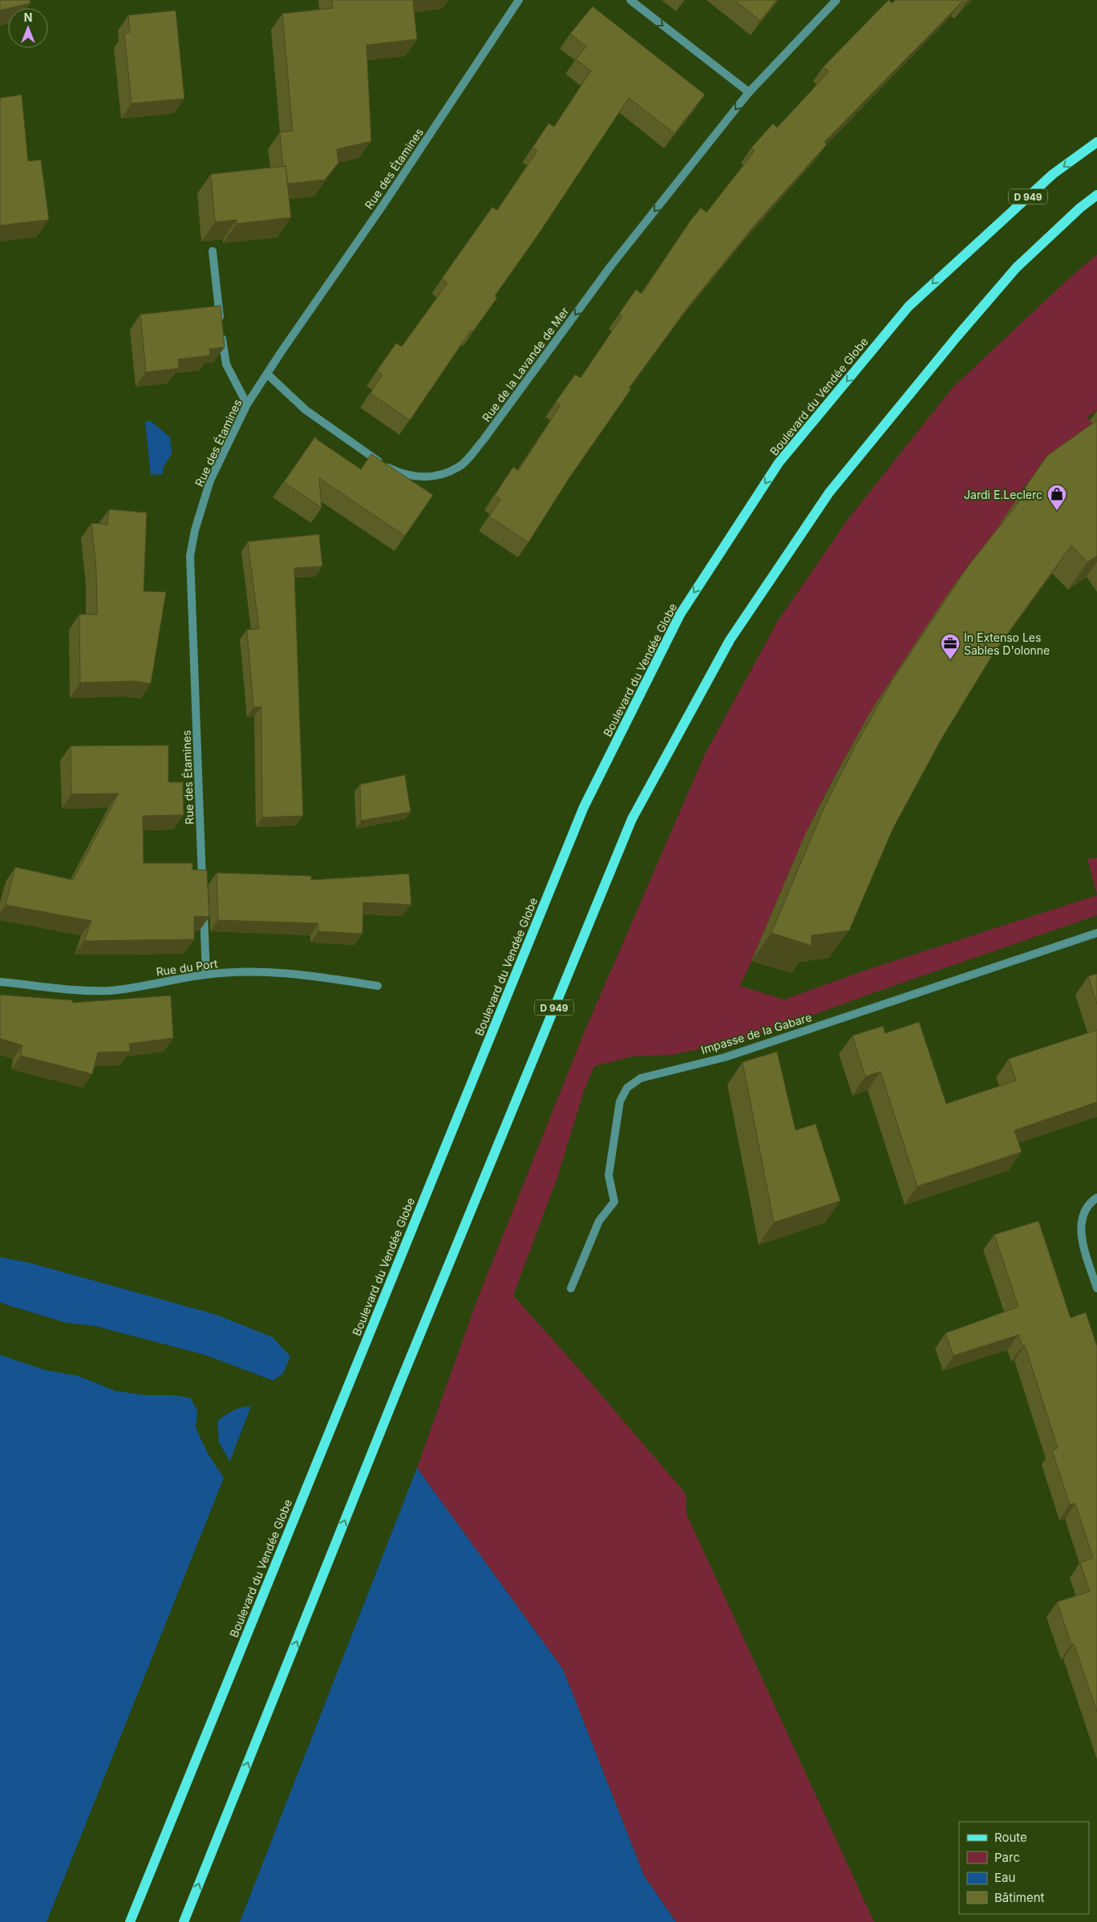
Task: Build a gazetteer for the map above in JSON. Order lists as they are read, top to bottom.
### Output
{
  "streets": {
    "main road": ["D 949", "Boulevard du Vendée Globe"],
    "street": [
      "Rue des Étamines",
      "Rue de la Lavande de Mer",
      "Rue du Port",
      "Impasse de la Gabare"
    ]
  },
  "crossings": [
    ["Rue des Étamines", "Rue de la Lavande de Mer"]
  ],
  "places": {
    "shop": ["Jardi E.Leclerc"],
    "office": ["In Extenso Les Sables D'olonne"]
  },
  "legend": [
    "Route",
    "Parc",
    "Eau",
    "Bâtiment"
  ],
  "north": "top"
}
